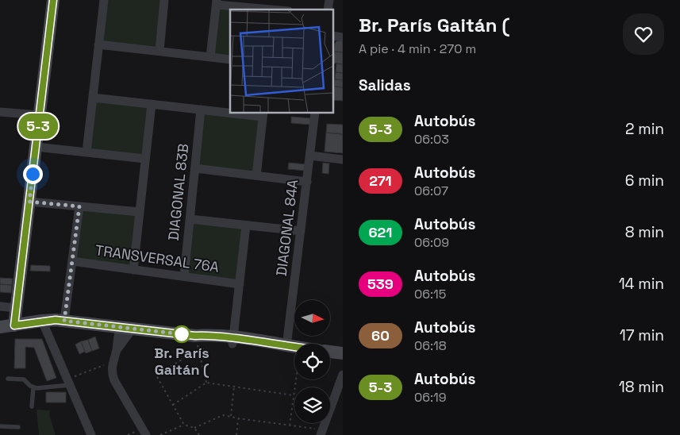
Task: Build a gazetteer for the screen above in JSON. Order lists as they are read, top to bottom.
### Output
{
  "streets": {
    "street": ["DIAGONAL 83B", "DIAGONAL 84A", "TRANSVERSAL 76A"]
  },
  "crossings": [
    ["DIAGONAL 83B", "TRANSVERSAL 76A"]
  ],
  "places": ["Br. París Gaitán ("],
  "lines": ["bus line 5-3"],
  "north": "right",
  "page": {
    "on_map": "5-3",
    "heading": [
      ["Br. París Gaitán (", "A pie · 4 min · 270 m"],
      "Salidas"
    ],
    "list": [
      {
        "mark": "5-3",
        "name": "Autobús",
        "note": "06:03",
        "value": "2 min"
      },
      {
        "mark": "271",
        "name": "Autobús",
        "note": "06:07",
        "value": "6 min"
      },
      {
        "mark": "621",
        "name": "Autobús",
        "note": "06:09",
        "value": "8 min"
      },
      {
        "mark": "539",
        "name": "Autobús",
        "note": "06:15",
        "value": "14 min"
      },
      {
        "mark": "60",
        "name": "Autobús",
        "note": "06:18",
        "value": "17 min"
      },
      {
        "mark": "5-3",
        "name": "Autobús",
        "note": "06:19",
        "value": "18 min"
      }
    ]
  }
}
